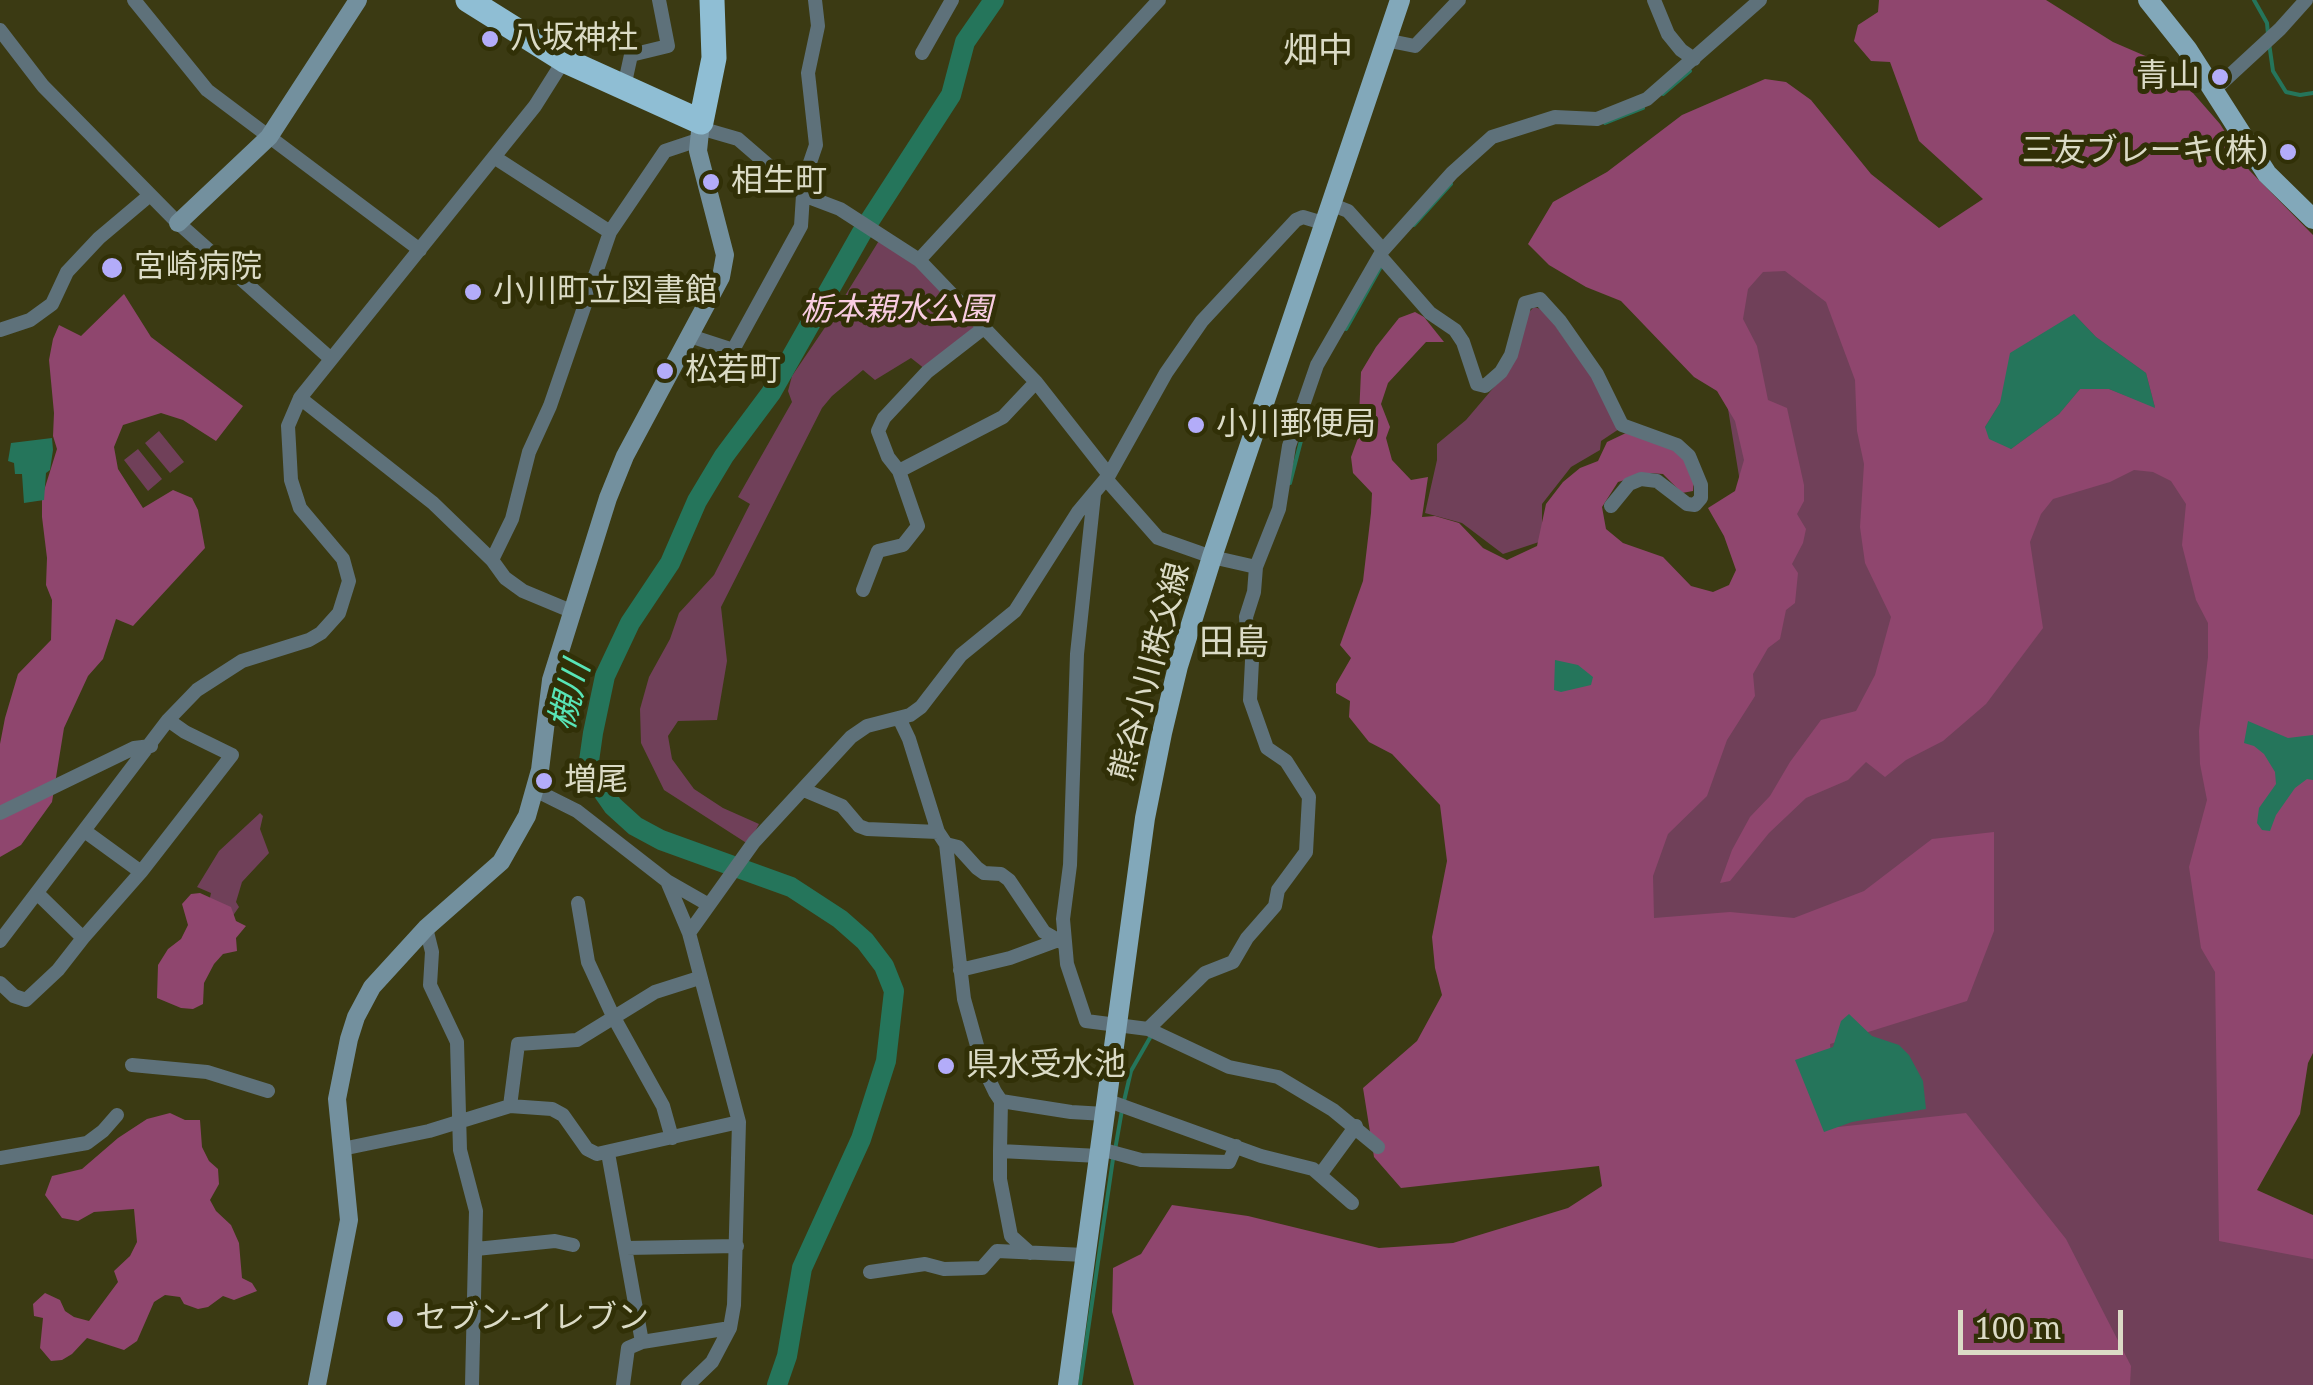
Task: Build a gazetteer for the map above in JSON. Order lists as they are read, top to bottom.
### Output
{
  "streets": {
    "main road": ["熊谷小川秩父線"]
  },
  "districts": ["畑中", "田島"],
  "water": ["槻川"],
  "parks": ["栃本親水公園"],
  "places": [
    "八坂神社",
    "青山",
    "三友ブレーキ(株)",
    "相生町",
    "宮崎病院",
    "小川町立図書館",
    "松若町",
    "小川郵便局",
    "増尾",
    "県水受水池",
    "セブン-イレブン"
  ],
  "scale_bar": "100 m"
}
